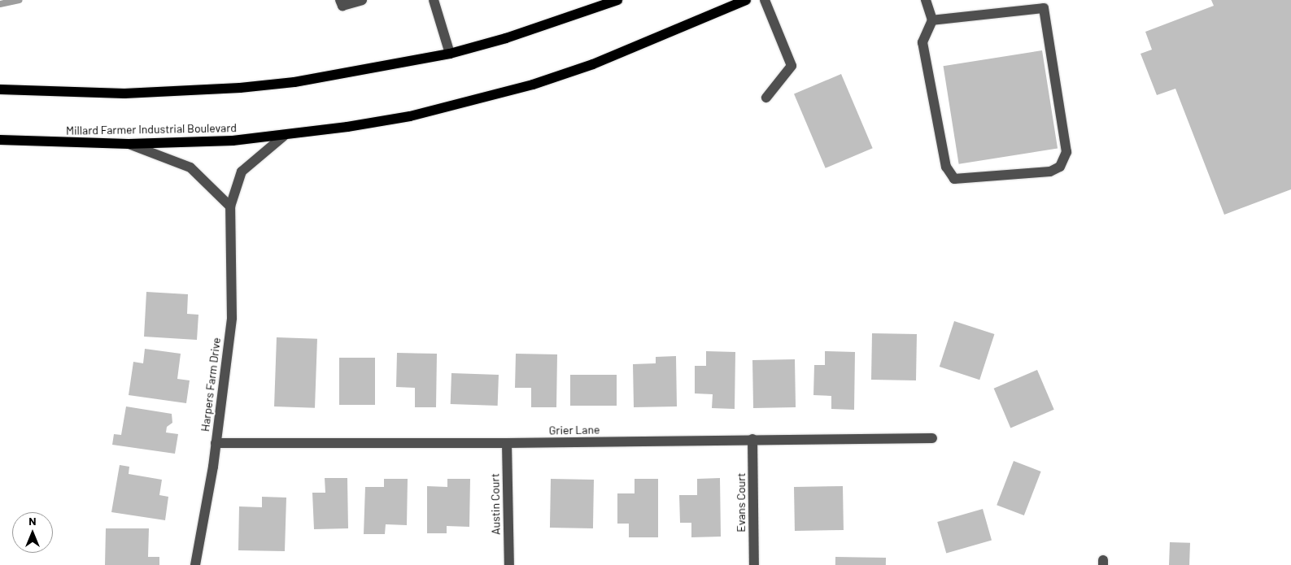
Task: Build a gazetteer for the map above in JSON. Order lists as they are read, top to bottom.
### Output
{
  "streets": {
    "main road": ["Millard Farmer Industrial Boulevard"],
    "street": [
      "Harpers Farm Drive",
      "Grier Lane",
      "Evans Court",
      "Austin Court"
    ]
  },
  "crossings": [
    ["Millard Farmer Industrial Boulevard", "Harpers Farm Drive"],
    ["Harpers Farm Drive", "Grier Lane"],
    ["Grier Lane", "Evans Court"],
    ["Grier Lane", "Austin Court"]
  ],
  "north": "top"
}
